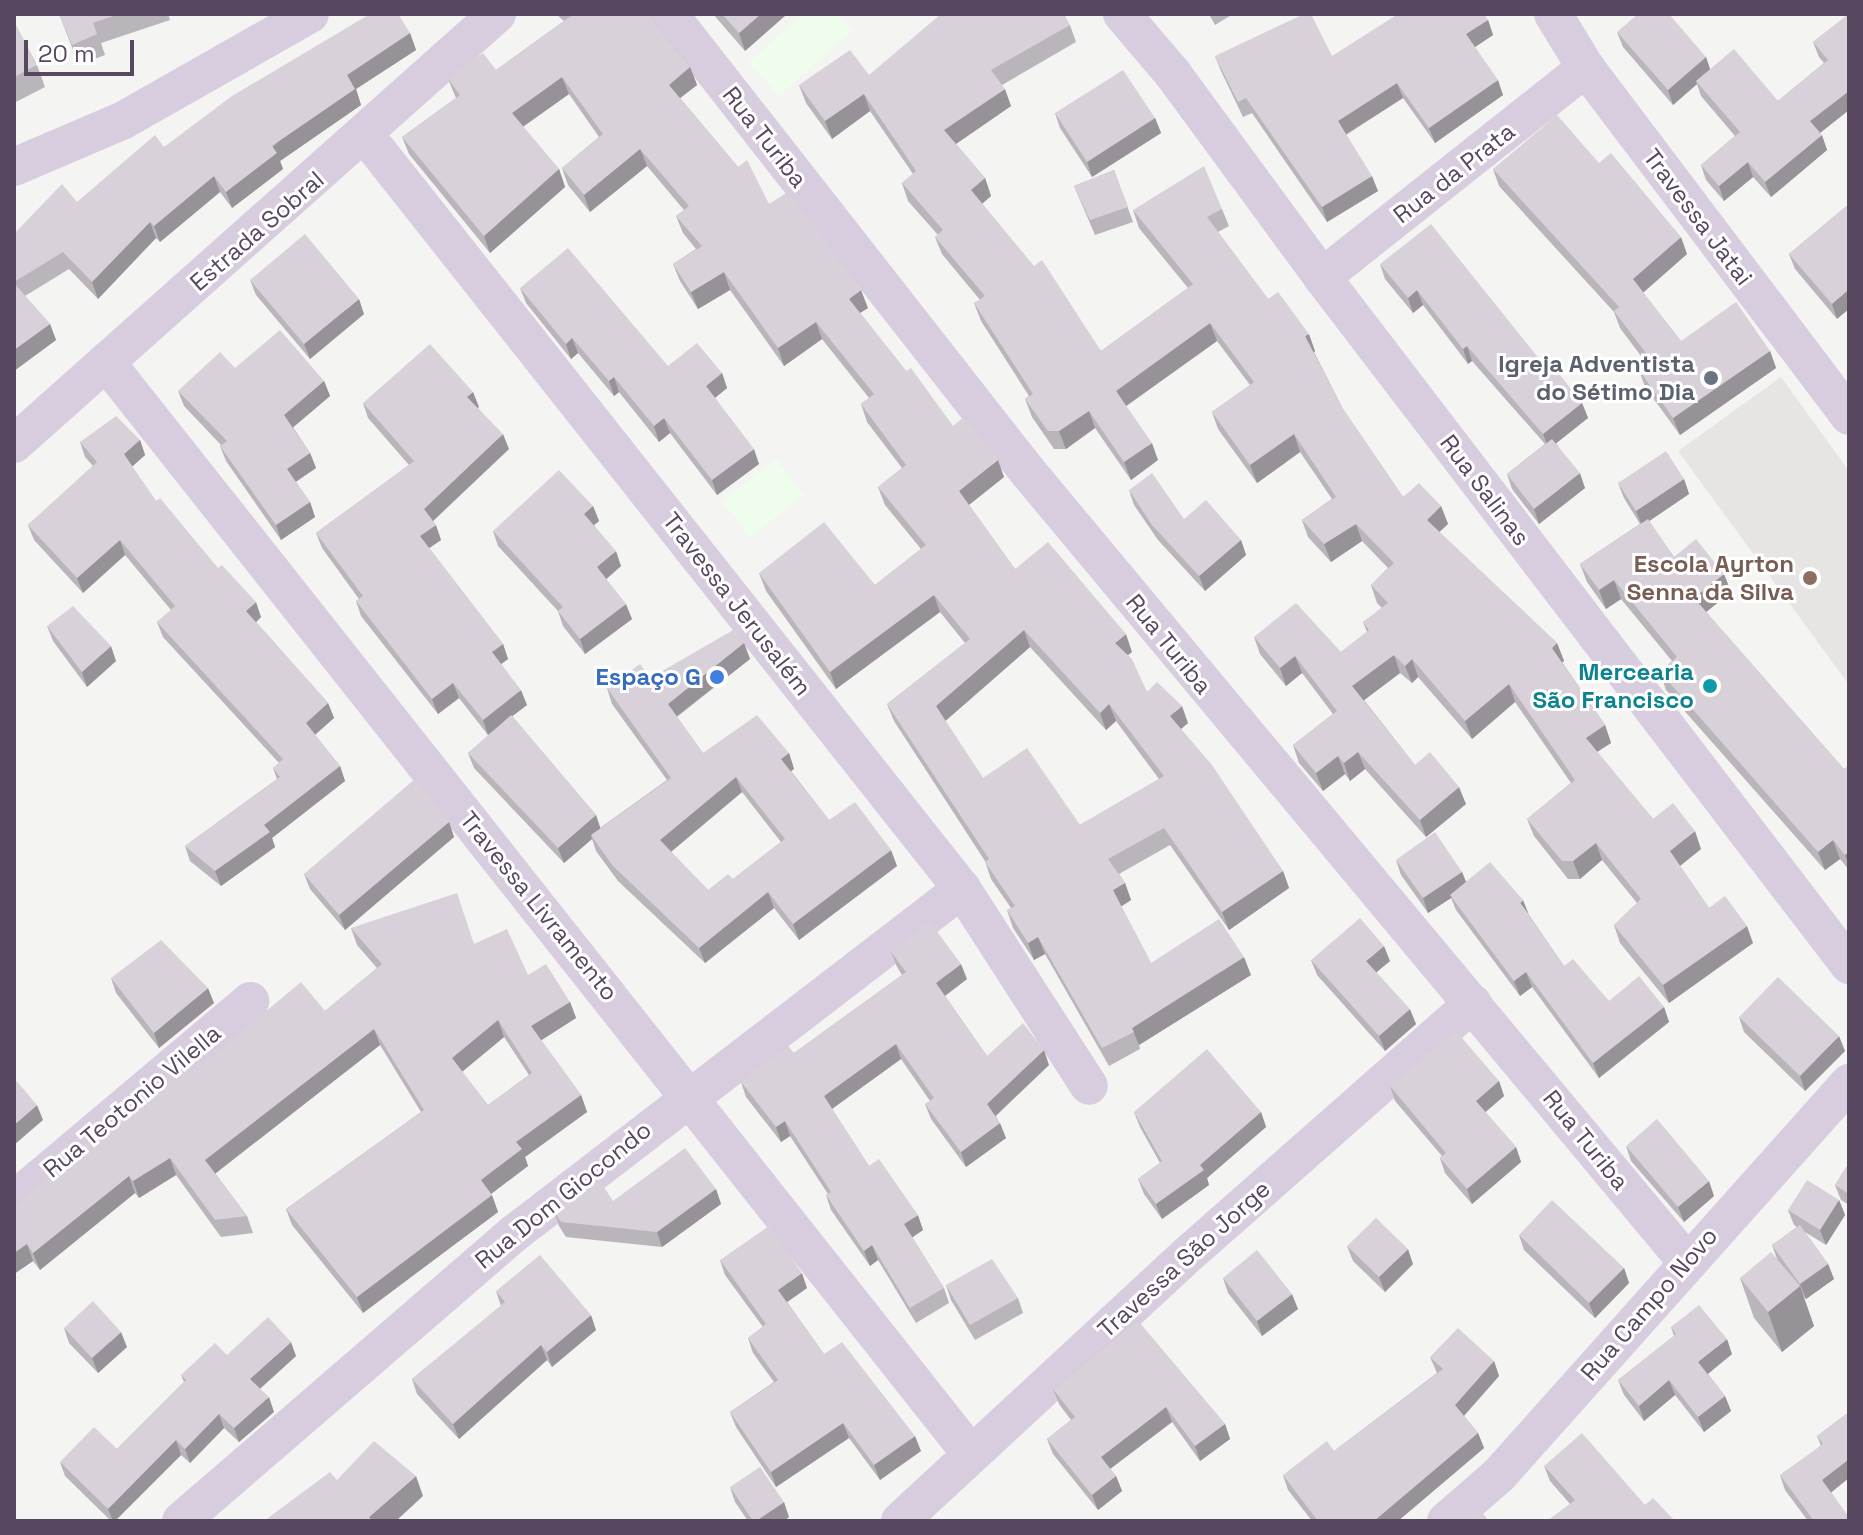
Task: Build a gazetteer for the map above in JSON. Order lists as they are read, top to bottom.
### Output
{
  "streets": {
    "street": [
      "Rua Turiba",
      "Rua da Prata",
      "Travessa Jatai",
      "Estrada Sobral",
      "Rua Salinas",
      "Travessa Jerusalém",
      "Travessa Livramento",
      "Rua Teotonio Vilella",
      "Rua Dom Giocondo",
      "Travessa São Jorge",
      "Rua Campo Novo"
    ]
  },
  "crossings": [
    ["Rua Turiba", "Travessa São Jorge"],
    ["Rua Turiba", "Rua Campo Novo"],
    ["Rua da Prata", "Travessa Jatai"],
    ["Rua da Prata", "Rua Salinas"],
    ["Estrada Sobral", "Travessa Jerusalém"],
    ["Estrada Sobral", "Travessa Livramento"],
    ["Travessa Jerusalém", "Rua Dom Giocondo"],
    ["Travessa Livramento", "Rua Dom Giocondo"],
    ["Travessa Livramento", "Travessa São Jorge"]
  ],
  "places": [
    "Igreja Adventista do Sétimo Dia",
    "Escola Ayrton Senna da Silva",
    "Espaço G",
    "Mercearia São Francisco"
  ],
  "scale_bar": "20 m"
}
